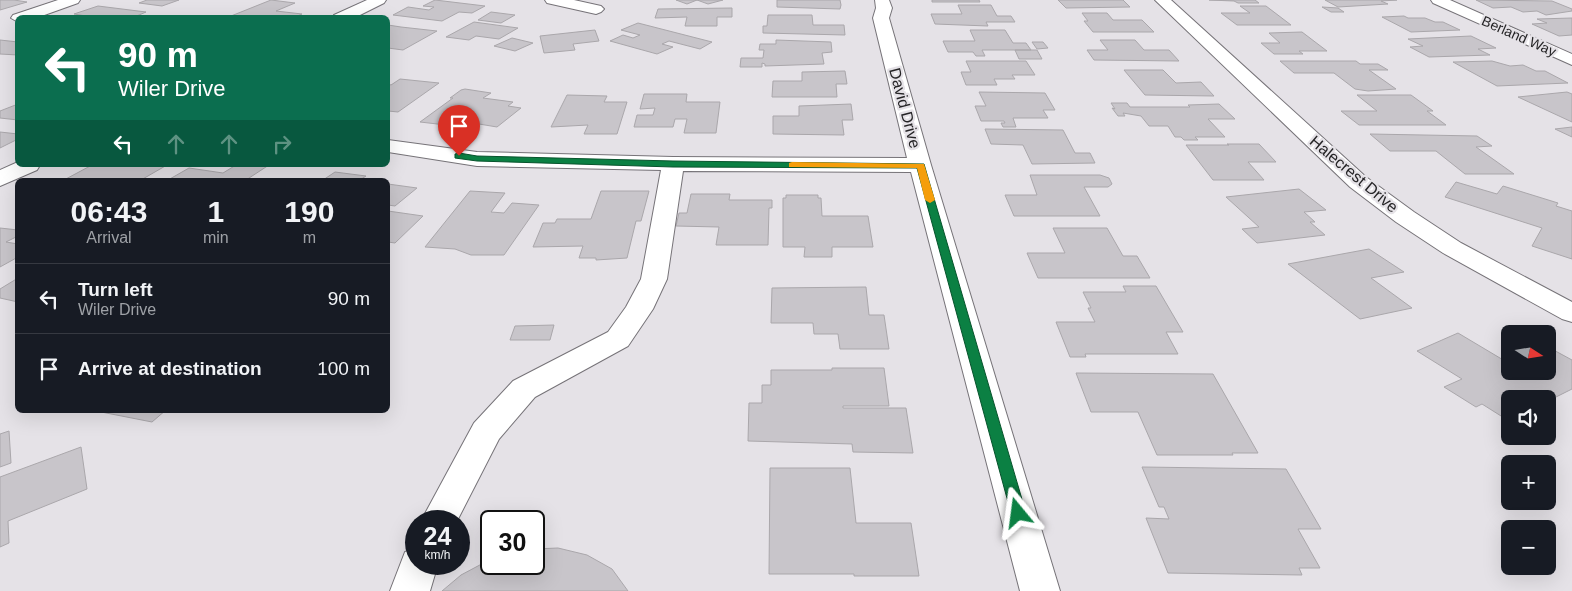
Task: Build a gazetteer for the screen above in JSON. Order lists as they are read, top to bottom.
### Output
{
  "streets": {
    "street": ["Berland Way", "David Drive", "Halecrest Drive"]
  },
  "north": "right",
  "page": {
    "turn": ["90 m", "Wiler Drive"],
    "eta": [
      "06:43",
      "Arrival",
      "1",
      "min",
      "190",
      "m"
    ],
    "list": [
      {
        "name": "Turn left",
        "note": "Wiler Drive",
        "value": "90 m"
      },
      {
        "name": "Arrive at destination",
        "value": "100 m"
      }
    ],
    "map_buttons": ["+", "−"],
    "speed": "24 km/h",
    "limit": "30"
  }
}
